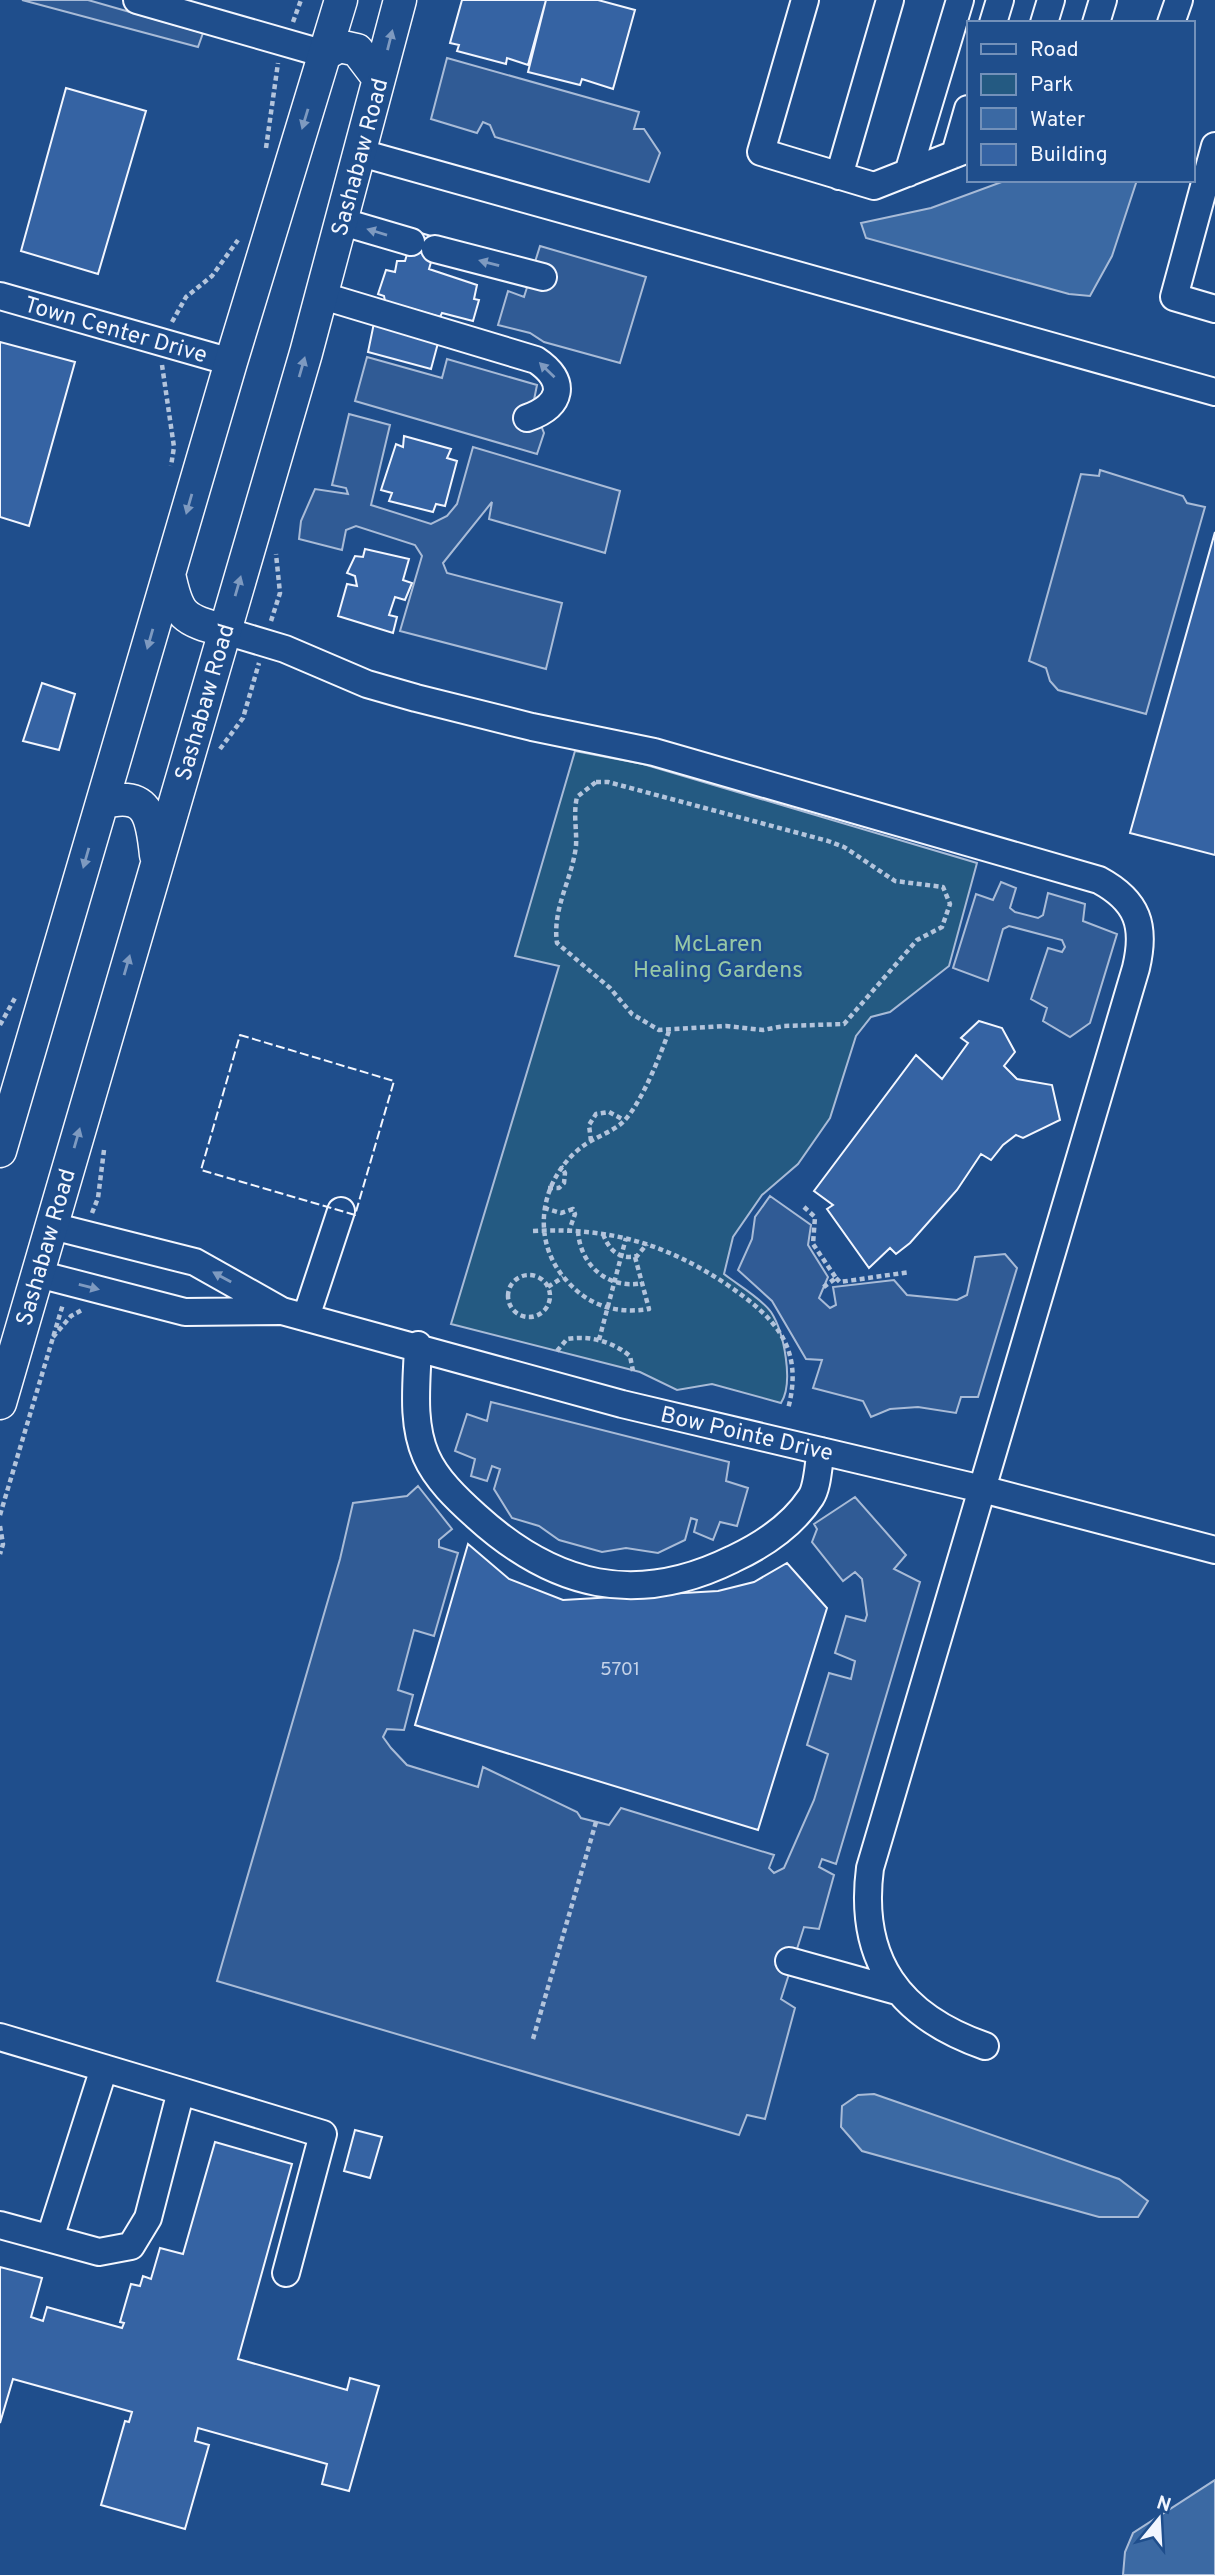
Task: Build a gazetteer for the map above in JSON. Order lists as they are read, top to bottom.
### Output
{
  "streets": {
    "main road": ["Sashabaw Road"],
    "street": ["Town Center Drive", "Bow Pointe Drive"]
  },
  "crossings": [
    ["Sashabaw Road", "Bow Pointe Drive"]
  ],
  "parks": ["McLaren Healing Gardens"],
  "house_numbers": ["5701"],
  "legend": [
    "Road",
    "Park",
    "Water",
    "Building"
  ],
  "north": "top"
}
